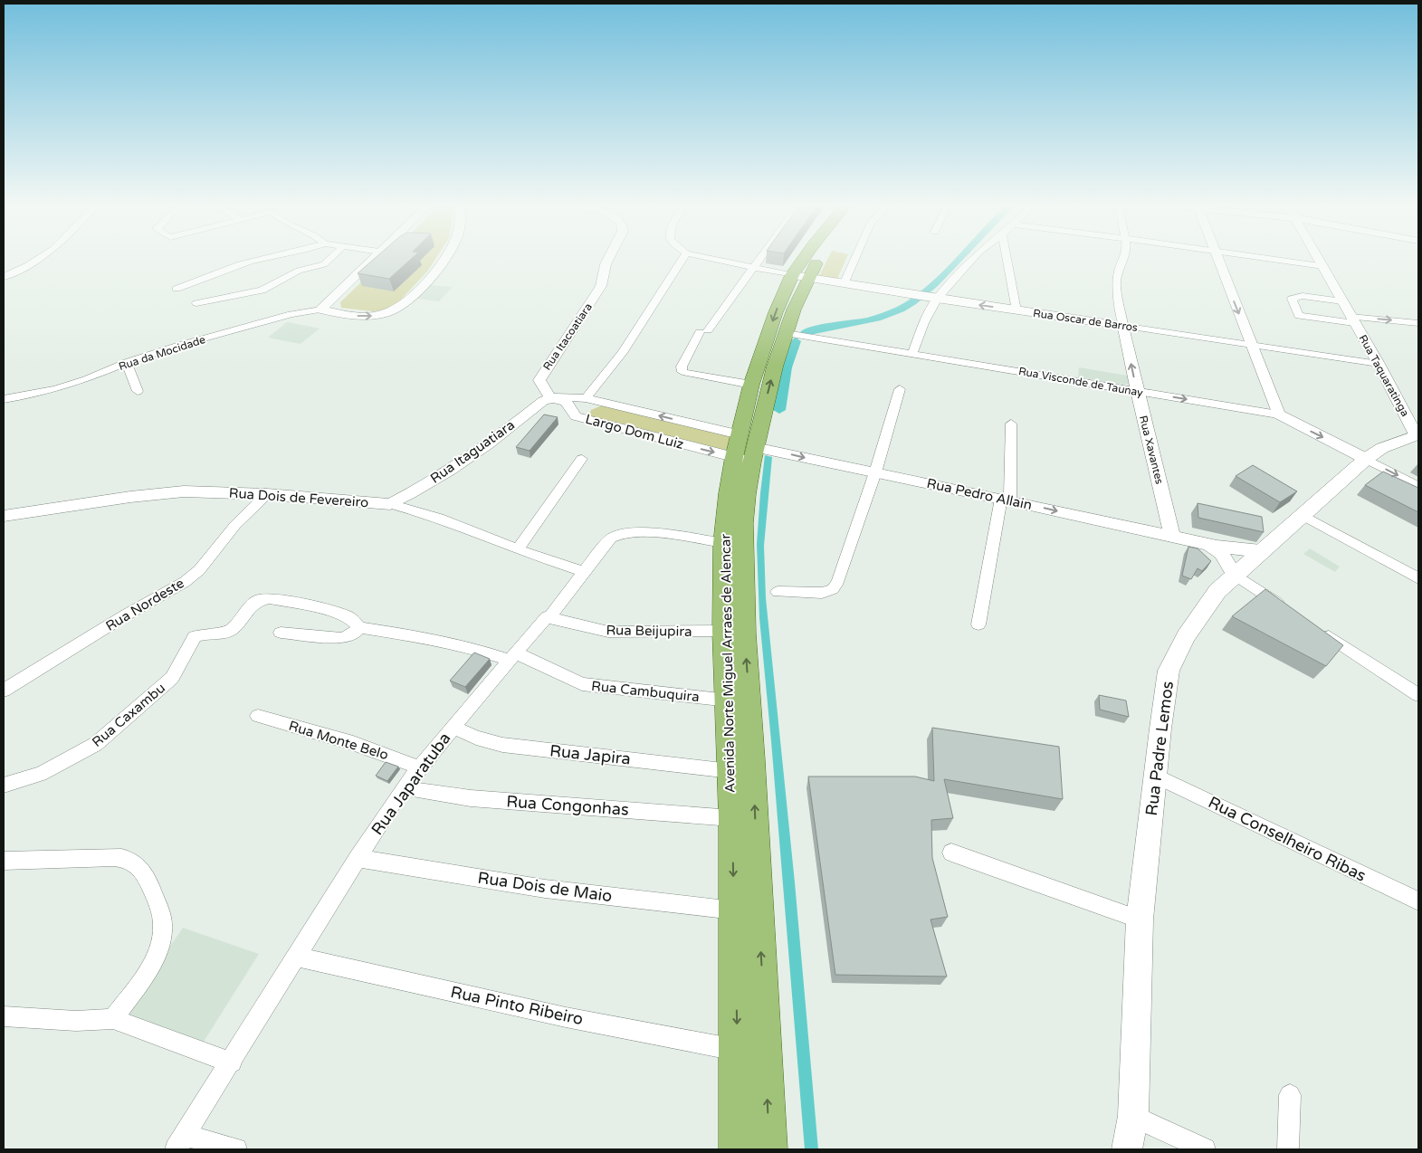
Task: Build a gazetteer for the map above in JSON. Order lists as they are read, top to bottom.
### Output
{
  "streets": {
    "main road": ["Avenida Norte Miguel Arraes de Alencar", "Rua Padre Lemos"],
    "street": [
      "Rua Oscar de Barros",
      "Rua Itacoatiara",
      "Rua da Mocidade",
      "Rua Taquaratinga",
      "Rua Visconde de Taunay",
      "Largo Dom Luiz",
      "Rua Xavantes",
      "Rua Itaguatiara",
      "Rua Pedro Allain",
      "Rua Dois de Fevereiro",
      "Rua Nordeste",
      "Rua Beijupira",
      "Rua Cambuquira",
      "Rua Caxambu",
      "Rua Monte Belo",
      "Rua Japira",
      "Rua Japaratuba",
      "Rua Congonhas",
      "Rua Conselheiro Ribas",
      "Rua Dois de Maio",
      "Rua Pinto Ribeiro"
    ]
  },
  "crossings": [
    ["Rua Oscar de Barros", "Rua Taquaratinga"],
    ["Rua Oscar de Barros", "Rua Xavantes"],
    ["Rua Oscar de Barros", "Avenida Norte Miguel Arraes de Alencar"],
    ["Rua Itacoatiara", "Largo Dom Luiz"],
    ["Rua Itacoatiara", "Rua Itaguatiara"],
    ["Rua Taquaratinga", "Rua Padre Lemos"],
    ["Rua Visconde de Taunay", "Rua Xavantes"],
    ["Rua Visconde de Taunay", "Avenida Norte Miguel Arraes de Alencar"],
    ["Rua Visconde de Taunay", "Rua Padre Lemos"],
    ["Largo Dom Luiz", "Rua Itaguatiara"],
    ["Largo Dom Luiz", "Rua Pedro Allain"],
    ["Largo Dom Luiz", "Avenida Norte Miguel Arraes de Alencar"],
    ["Rua Xavantes", "Rua Pedro Allain"],
    ["Rua Itaguatiara", "Rua Dois de Fevereiro"],
    ["Rua Pedro Allain", "Avenida Norte Miguel Arraes de Alencar"],
    ["Rua Pedro Allain", "Rua Padre Lemos"],
    ["Rua Dois de Fevereiro", "Rua Nordeste"],
    ["Rua Dois de Fevereiro", "Rua Japaratuba"],
    ["Rua Beijupira", "Avenida Norte Miguel Arraes de Alencar"],
    ["Rua Beijupira", "Rua Japaratuba"],
    ["Avenida Norte Miguel Arraes de Alencar", "Rua Cambuquira"],
    ["Avenida Norte Miguel Arraes de Alencar", "Rua Japira"],
    ["Avenida Norte Miguel Arraes de Alencar", "Rua Japaratuba"],
    ["Avenida Norte Miguel Arraes de Alencar", "Rua Congonhas"],
    ["Avenida Norte Miguel Arraes de Alencar", "Rua Dois de Maio"],
    ["Avenida Norte Miguel Arraes de Alencar", "Rua Pinto Ribeiro"],
    ["Rua Cambuquira", "Rua Caxambu"],
    ["Rua Cambuquira", "Rua Japaratuba"],
    ["Rua Caxambu", "Rua Japaratuba"],
    ["Rua Monte Belo", "Rua Japaratuba"],
    ["Rua Padre Lemos", "Rua Conselheiro Ribas"],
    ["Rua Japira", "Rua Japaratuba"],
    ["Rua Japaratuba", "Rua Congonhas"],
    ["Rua Japaratuba", "Rua Dois de Maio"],
    ["Rua Japaratuba", "Rua Pinto Ribeiro"]
  ],
  "one_way": ["Rua Pedro Allain"]
}
